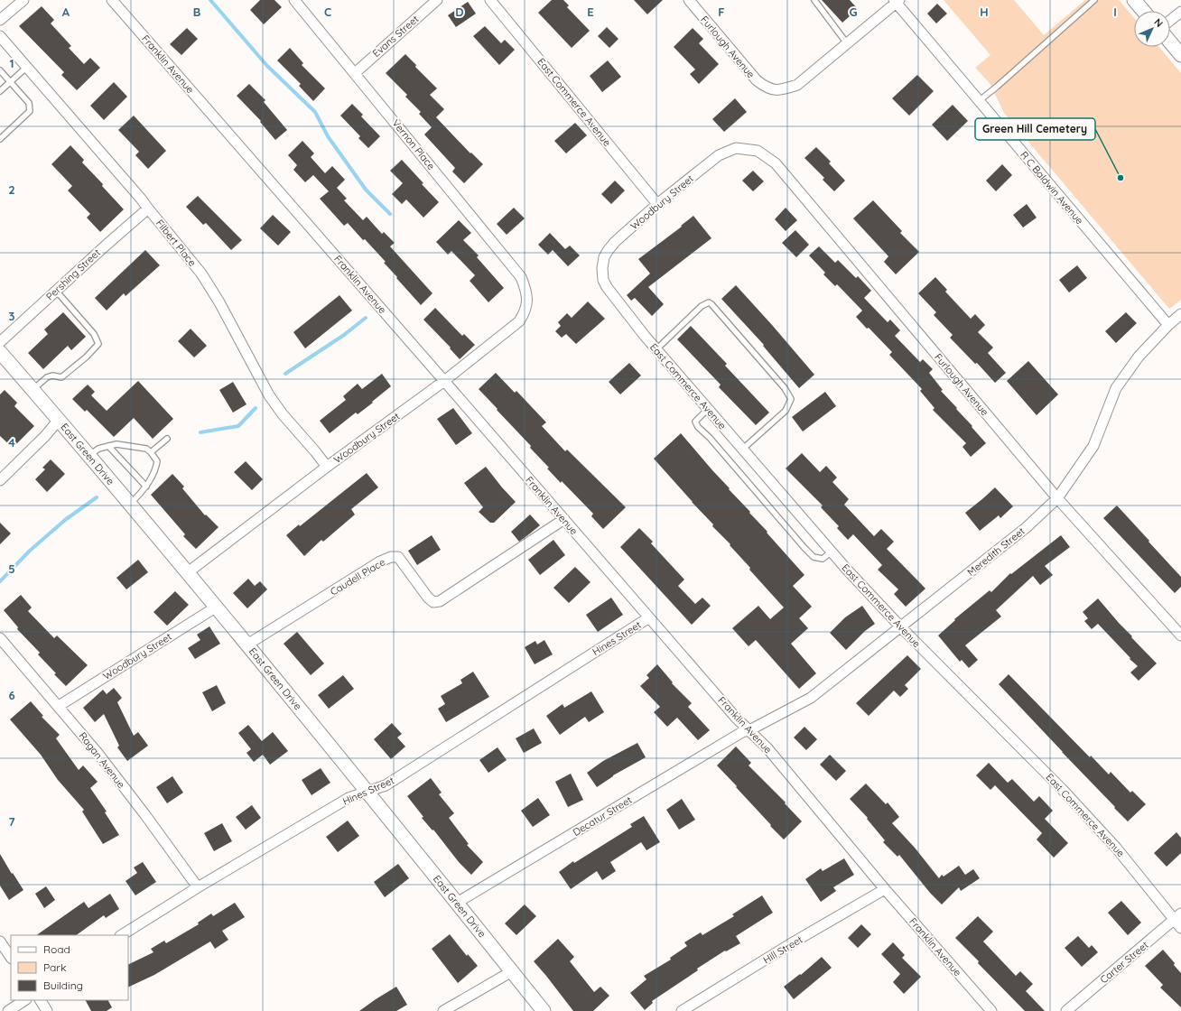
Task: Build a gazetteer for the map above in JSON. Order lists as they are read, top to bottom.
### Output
{
  "streets": {
    "main road": ["East Green Drive"],
    "street": [
      "Evans Street",
      "Furlough Avenue",
      "Franklin Avenue",
      "East Commerce Avenue",
      "Vernon Place",
      "R C Baldwin Avenue",
      "Woodbury Street",
      "Filbert Place",
      "Pershing Street",
      "Meredith Street",
      "Caudell Place",
      "Hines Street",
      "Ragan Avenue",
      "Decatur Street",
      "Hill Street",
      "Carter Street"
    ]
  },
  "crossings": [
    ["Evans Street", "Vernon Place"],
    ["Furlough Avenue", "Woodbury Street"],
    ["Furlough Avenue", "Meredith Street"],
    ["Franklin Avenue", "Woodbury Street"],
    ["Franklin Avenue", "Meredith Street"],
    ["Franklin Avenue", "Caudell Place"],
    ["Franklin Avenue", "Hines Street"],
    ["Franklin Avenue", "Decatur Street"],
    ["Franklin Avenue", "Hill Street"],
    ["East Commerce Avenue", "Woodbury Street"],
    ["East Commerce Avenue", "Meredith Street"],
    ["East Commerce Avenue", "Carter Street"],
    ["Vernon Place", "Woodbury Street"],
    ["R C Baldwin Avenue", "Meredith Street"],
    ["Woodbury Street", "Filbert Place"],
    ["Woodbury Street", "East Green Drive"],
    ["Woodbury Street", "Ragan Avenue"],
    ["Filbert Place", "Pershing Street"],
    ["East Green Drive", "Caudell Place"],
    ["East Green Drive", "Hines Street"],
    ["East Green Drive", "Decatur Street"],
    ["Meredith Street", "Decatur Street"],
    ["Hines Street", "Ragan Avenue"]
  ],
  "places": ["Green Hill Cemetery"],
  "legend": ["Road", "Park", "Building"],
  "north": "top right",
  "grid": {
    "columns": [
      "A",
      "B",
      "C",
      "D",
      "E",
      "F",
      "G",
      "H",
      "I"
    ],
    "rows": [
      "1",
      "2",
      "3",
      "4",
      "5",
      "6",
      "7"
    ]
  }
}
